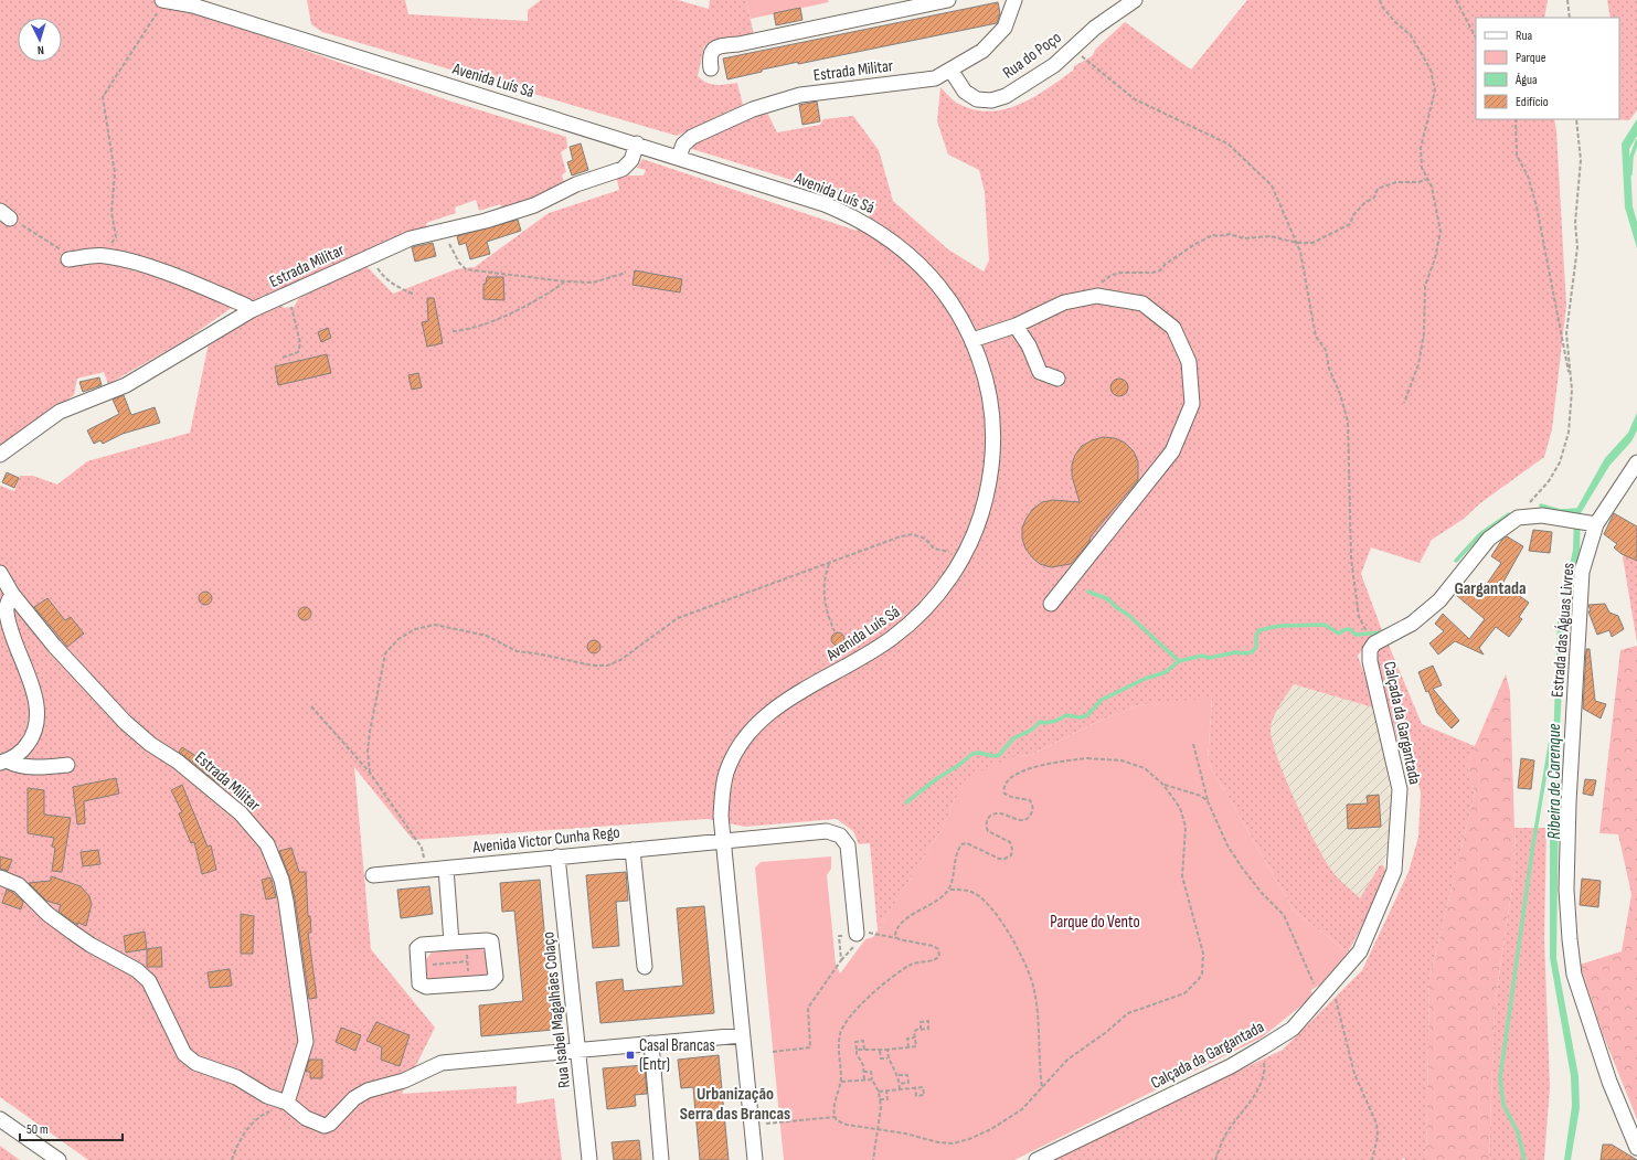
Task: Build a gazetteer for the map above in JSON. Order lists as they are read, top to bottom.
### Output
{
  "streets": {
    "street": [
      "Rua do Poço",
      "Estrada Militar",
      "Avenida Luís Sá",
      "Estrada das Águas Livres",
      "Calçada da Gargantada",
      "Avenida Victor Cunha Rego",
      "Rua Isabel Magalhães Colaço"
    ]
  },
  "crossings": [
    ["Rua do Poço", "Estrada Militar"],
    ["Estrada Militar", "Avenida Luís Sá"],
    ["Avenida Luís Sá", "Avenida Victor Cunha Rego"],
    ["Estrada das Águas Livres", "Calçada da Gargantada"],
    ["Avenida Victor Cunha Rego", "Rua Isabel Magalhães Colaço"]
  ],
  "districts": ["Gargantada", "Urbanização Serra das Brancas"],
  "water": ["Ribeira de Carenque"],
  "parks": ["Parque do Vento"],
  "places": {
    "transit": ["Casal Brancas (Entr)"]
  },
  "legend": [
    "Rua",
    "Parque",
    "Água",
    "Edifício"
  ],
  "scale_bar": "50 m",
  "north": "bottom"
}
